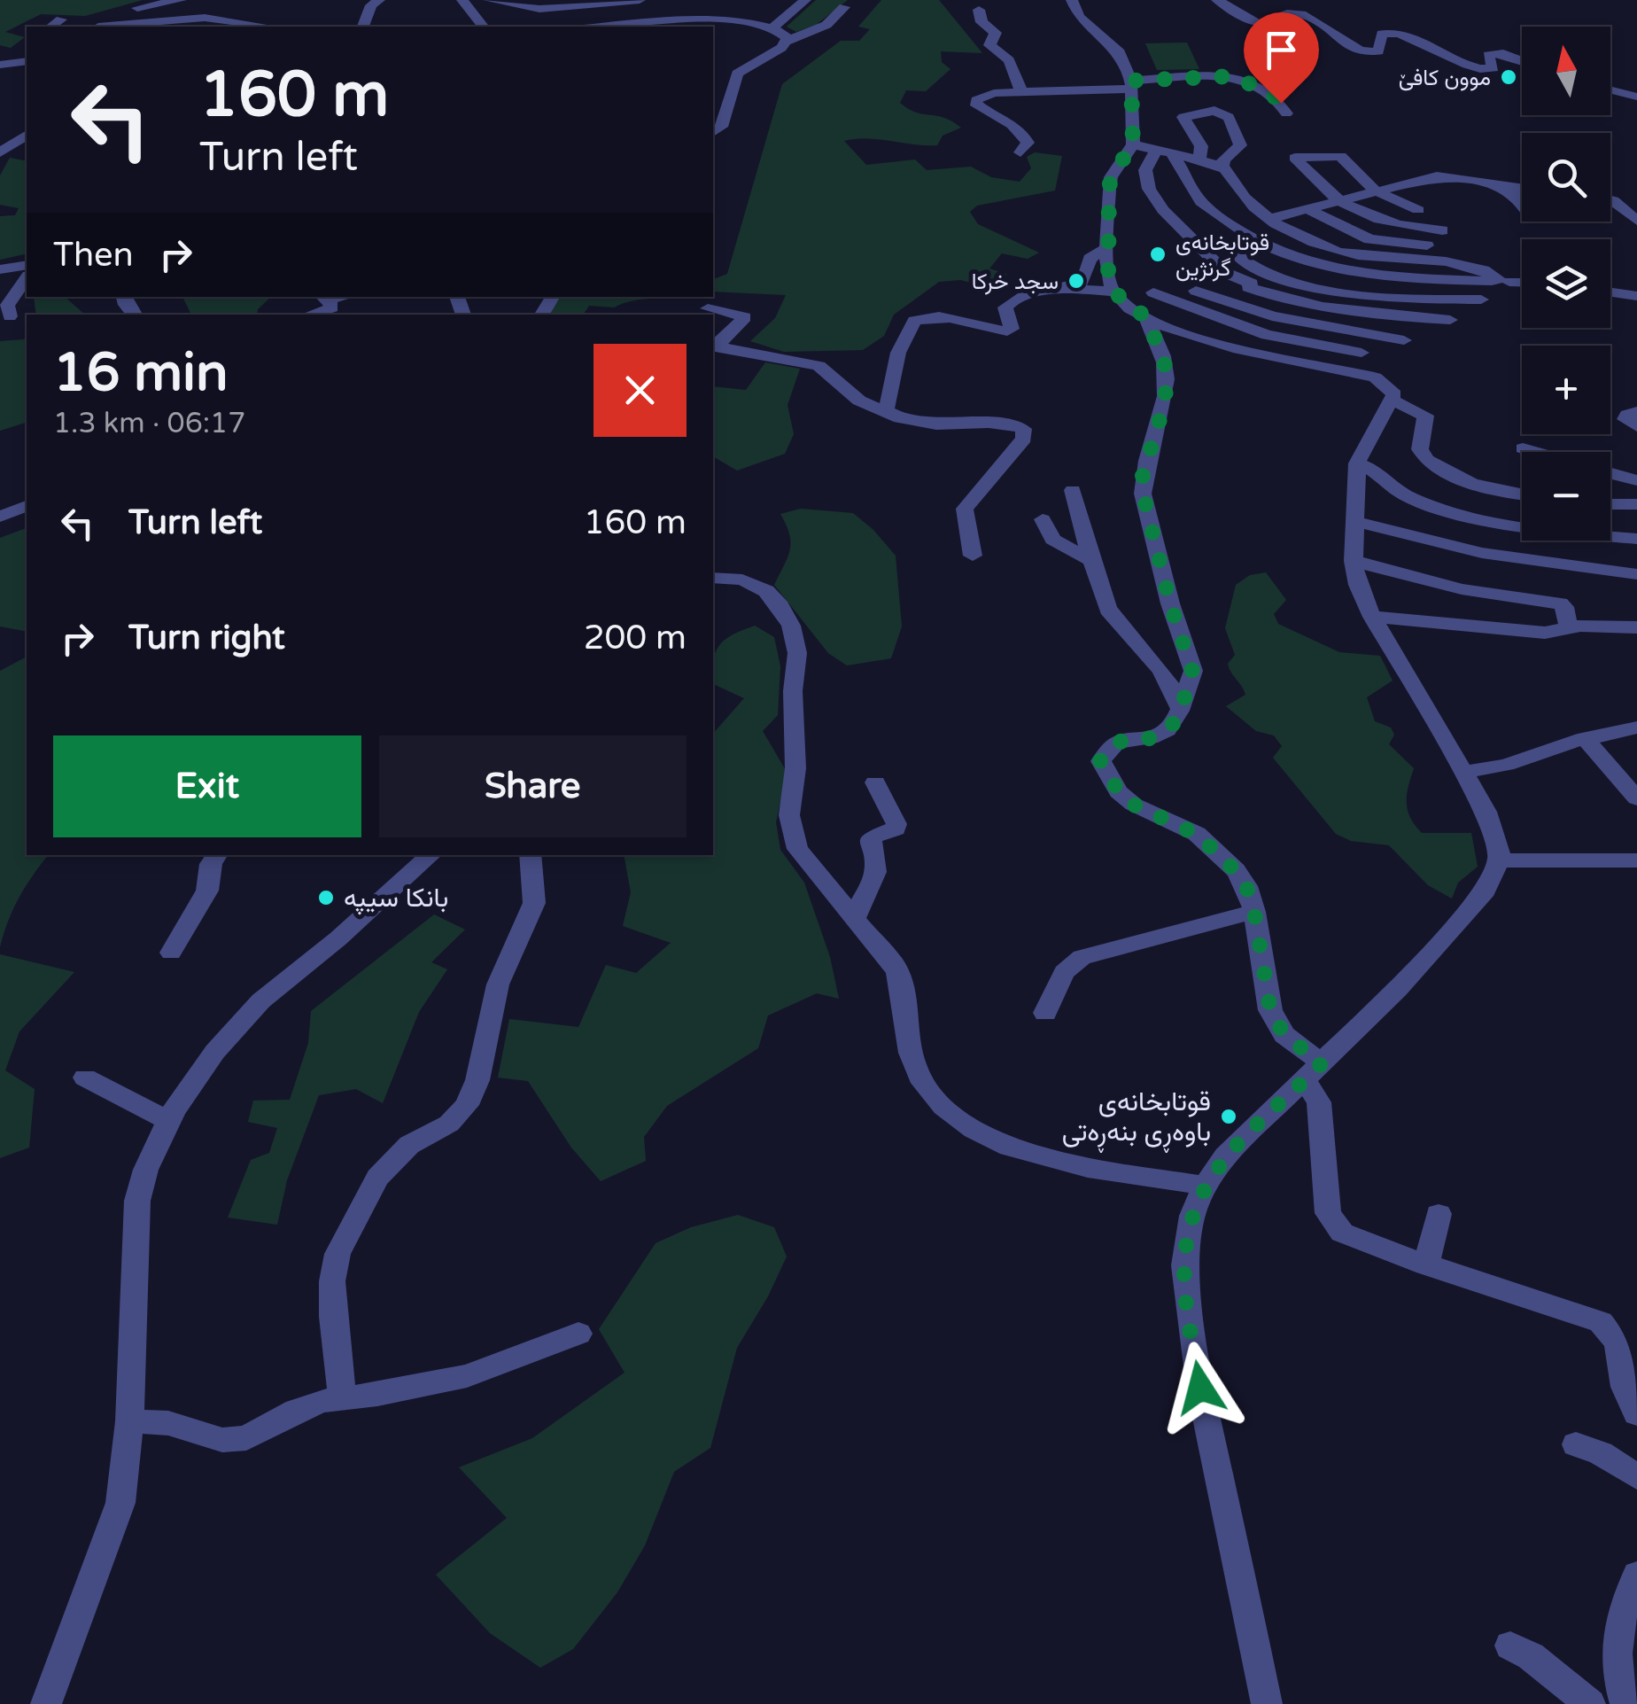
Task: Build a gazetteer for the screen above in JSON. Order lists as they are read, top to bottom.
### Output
{
  "places": [
    "موون کافێ",
    "قوتابخانەی گرنژین",
    "سجد خركا",
    "بانکا سیپە",
    "قوتابخانەی باوەڕی بنەڕەتی"
  ],
  "north": "top",
  "page": {
    "map_buttons": ["+", "−"],
    "turn": ["160 m", "Turn left"],
    "then": "Then",
    "heading": ["16 min", "1.3 km · 06:17"],
    "list": [
      {
        "name": "Turn left",
        "value": "160 m"
      },
      {
        "name": "Turn right",
        "value": "200 m"
      }
    ],
    "buttons": ["Exit", "Share"]
  }
}
